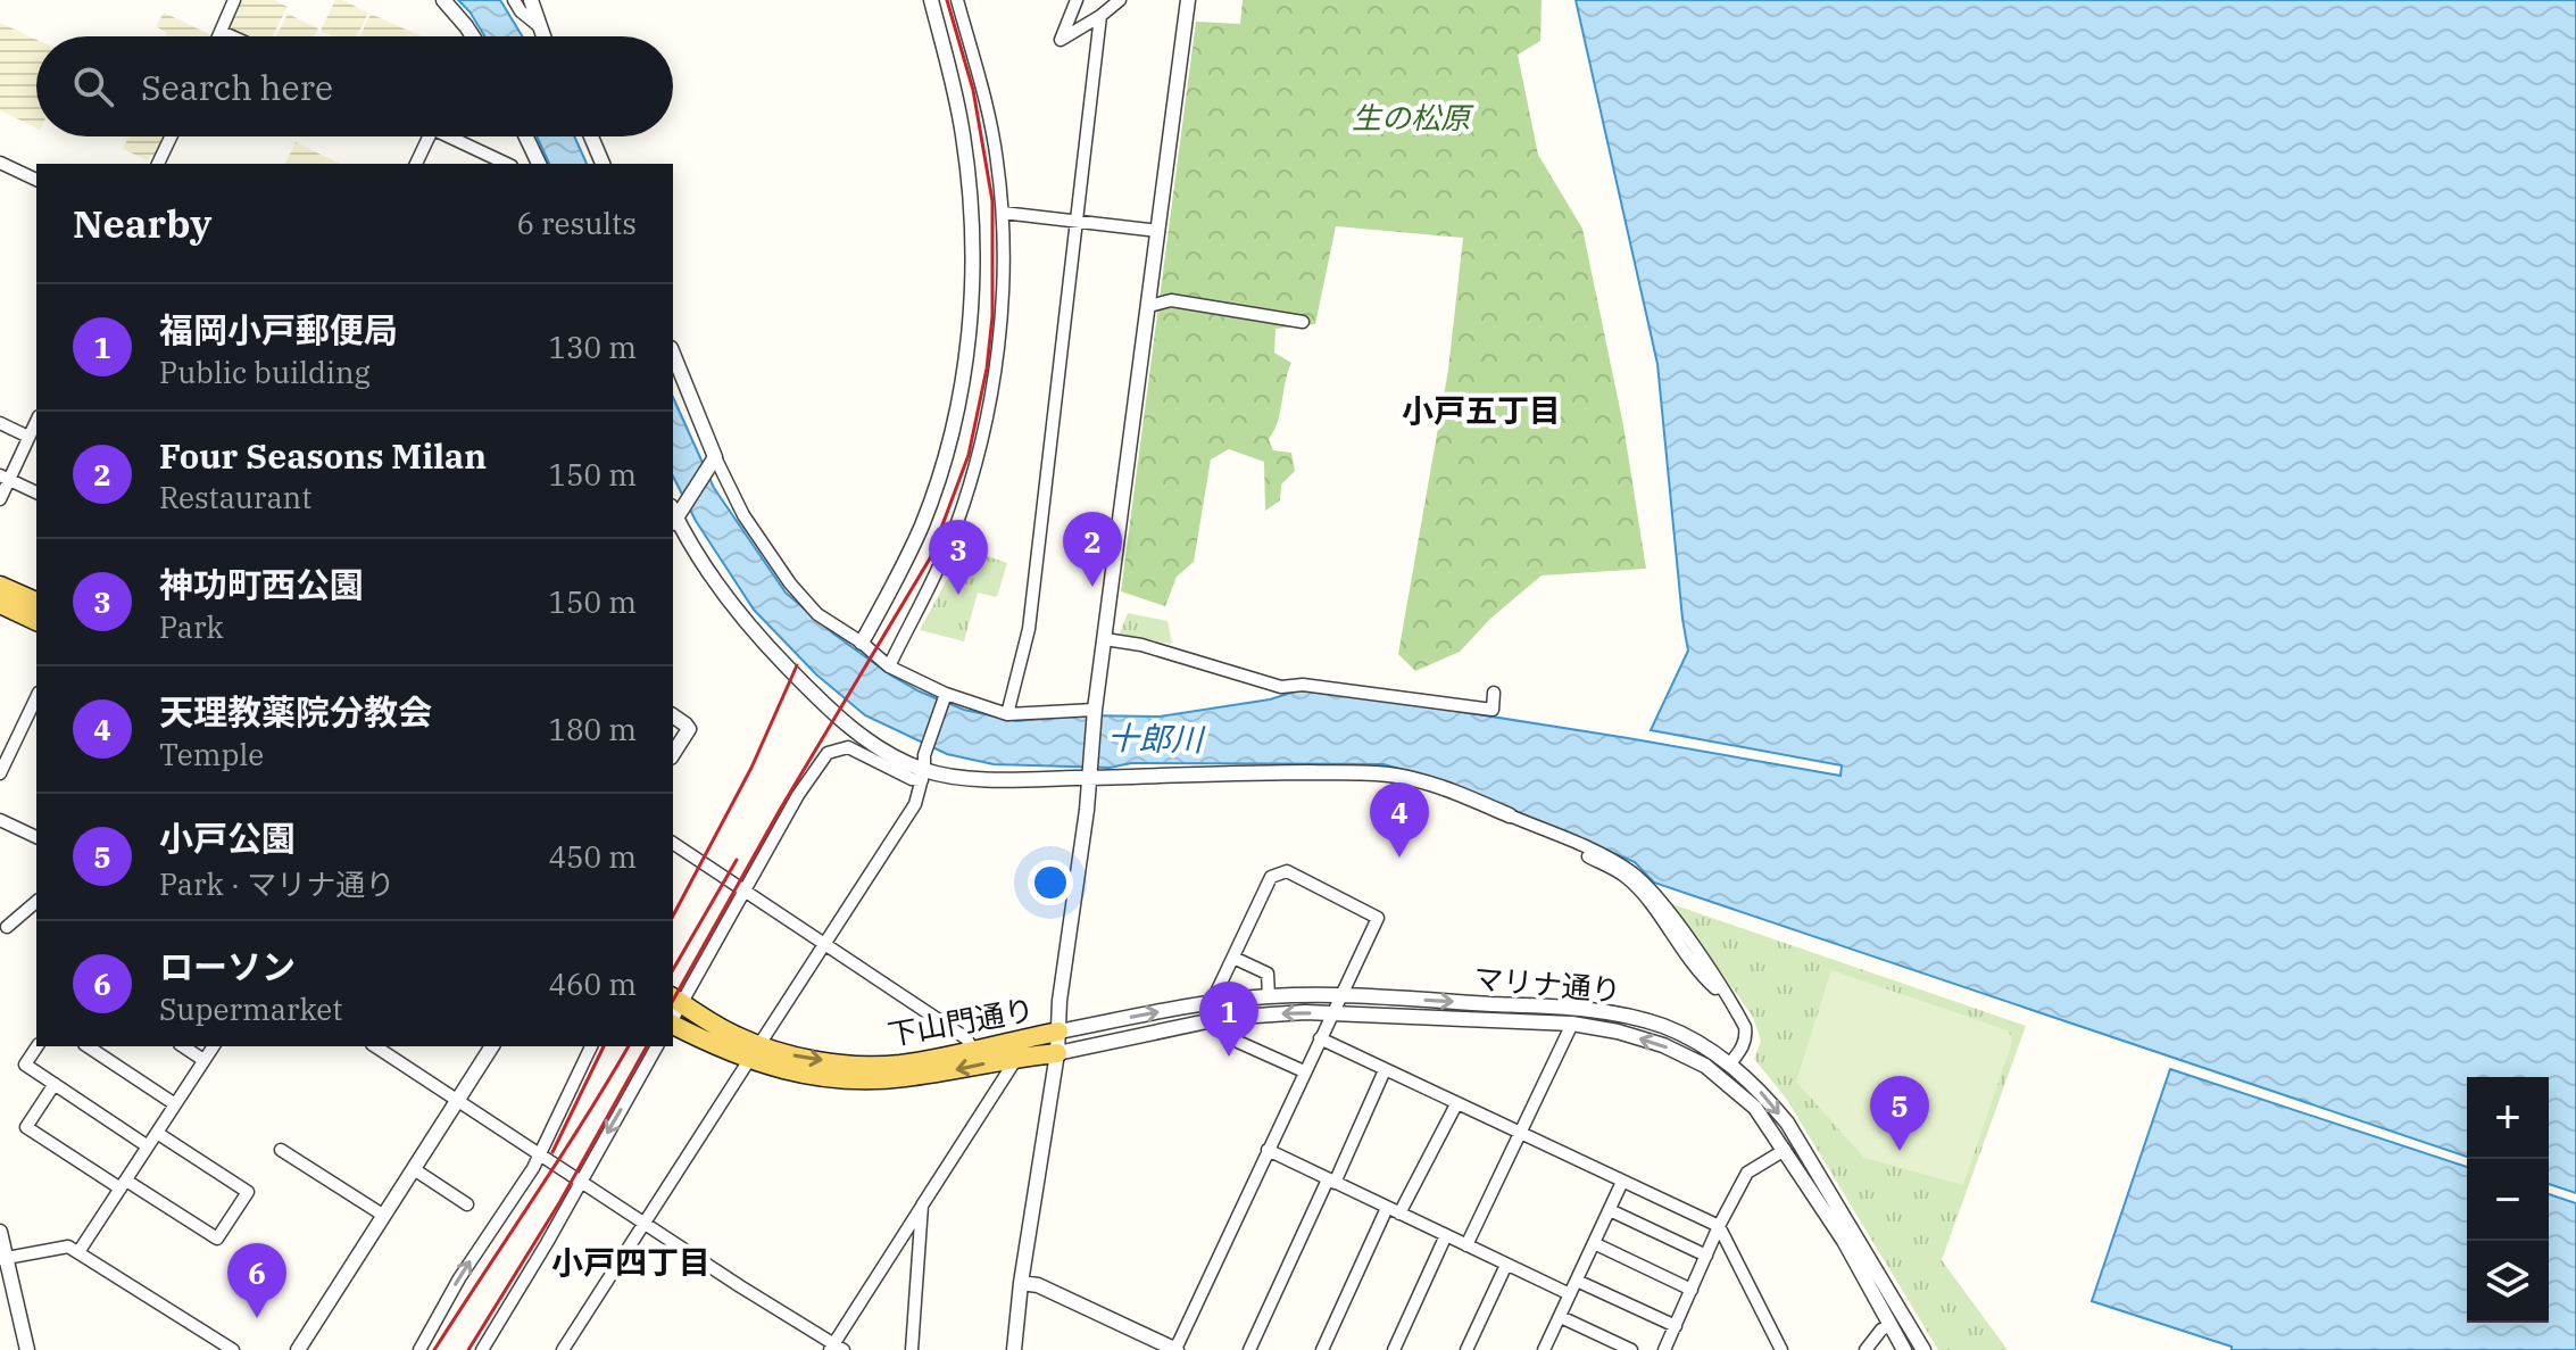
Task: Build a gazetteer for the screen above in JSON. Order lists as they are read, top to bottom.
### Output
{
  "streets": {
    "main road": ["下山門通り"],
    "street": ["マリナ通り"]
  },
  "crossings": [
    ["マリナ通り", "下山門通り"]
  ],
  "districts": ["小戸五丁目", "小戸四丁目"],
  "water": ["十郎川"],
  "parks": ["生の松原"],
  "page": {
    "search": "Search here",
    "heading": ["Nearby", "6 results"],
    "list": [
      {
        "mark": "1",
        "name": "福岡小戸郵便局",
        "note": "Public building",
        "value": "130 m"
      },
      {
        "mark": "2",
        "name": "Four Seasons Milan",
        "note": "Restaurant",
        "value": "150 m"
      },
      {
        "mark": "3",
        "name": "神功町西公園",
        "note": "Park",
        "value": "150 m"
      },
      {
        "mark": "4",
        "name": "天理教薬院分教会",
        "note": "Temple",
        "value": "180 m"
      },
      {
        "mark": "5",
        "name": "小戸公園",
        "note": "Park · マリナ通り",
        "value": "450 m"
      },
      {
        "mark": "6",
        "name": "ローソン",
        "note": "Supermarket",
        "value": "460 m"
      }
    ],
    "pins": [
      "2",
      "3",
      "4",
      "1",
      "5",
      "6"
    ],
    "map_buttons": ["+", "−"]
  }
}
